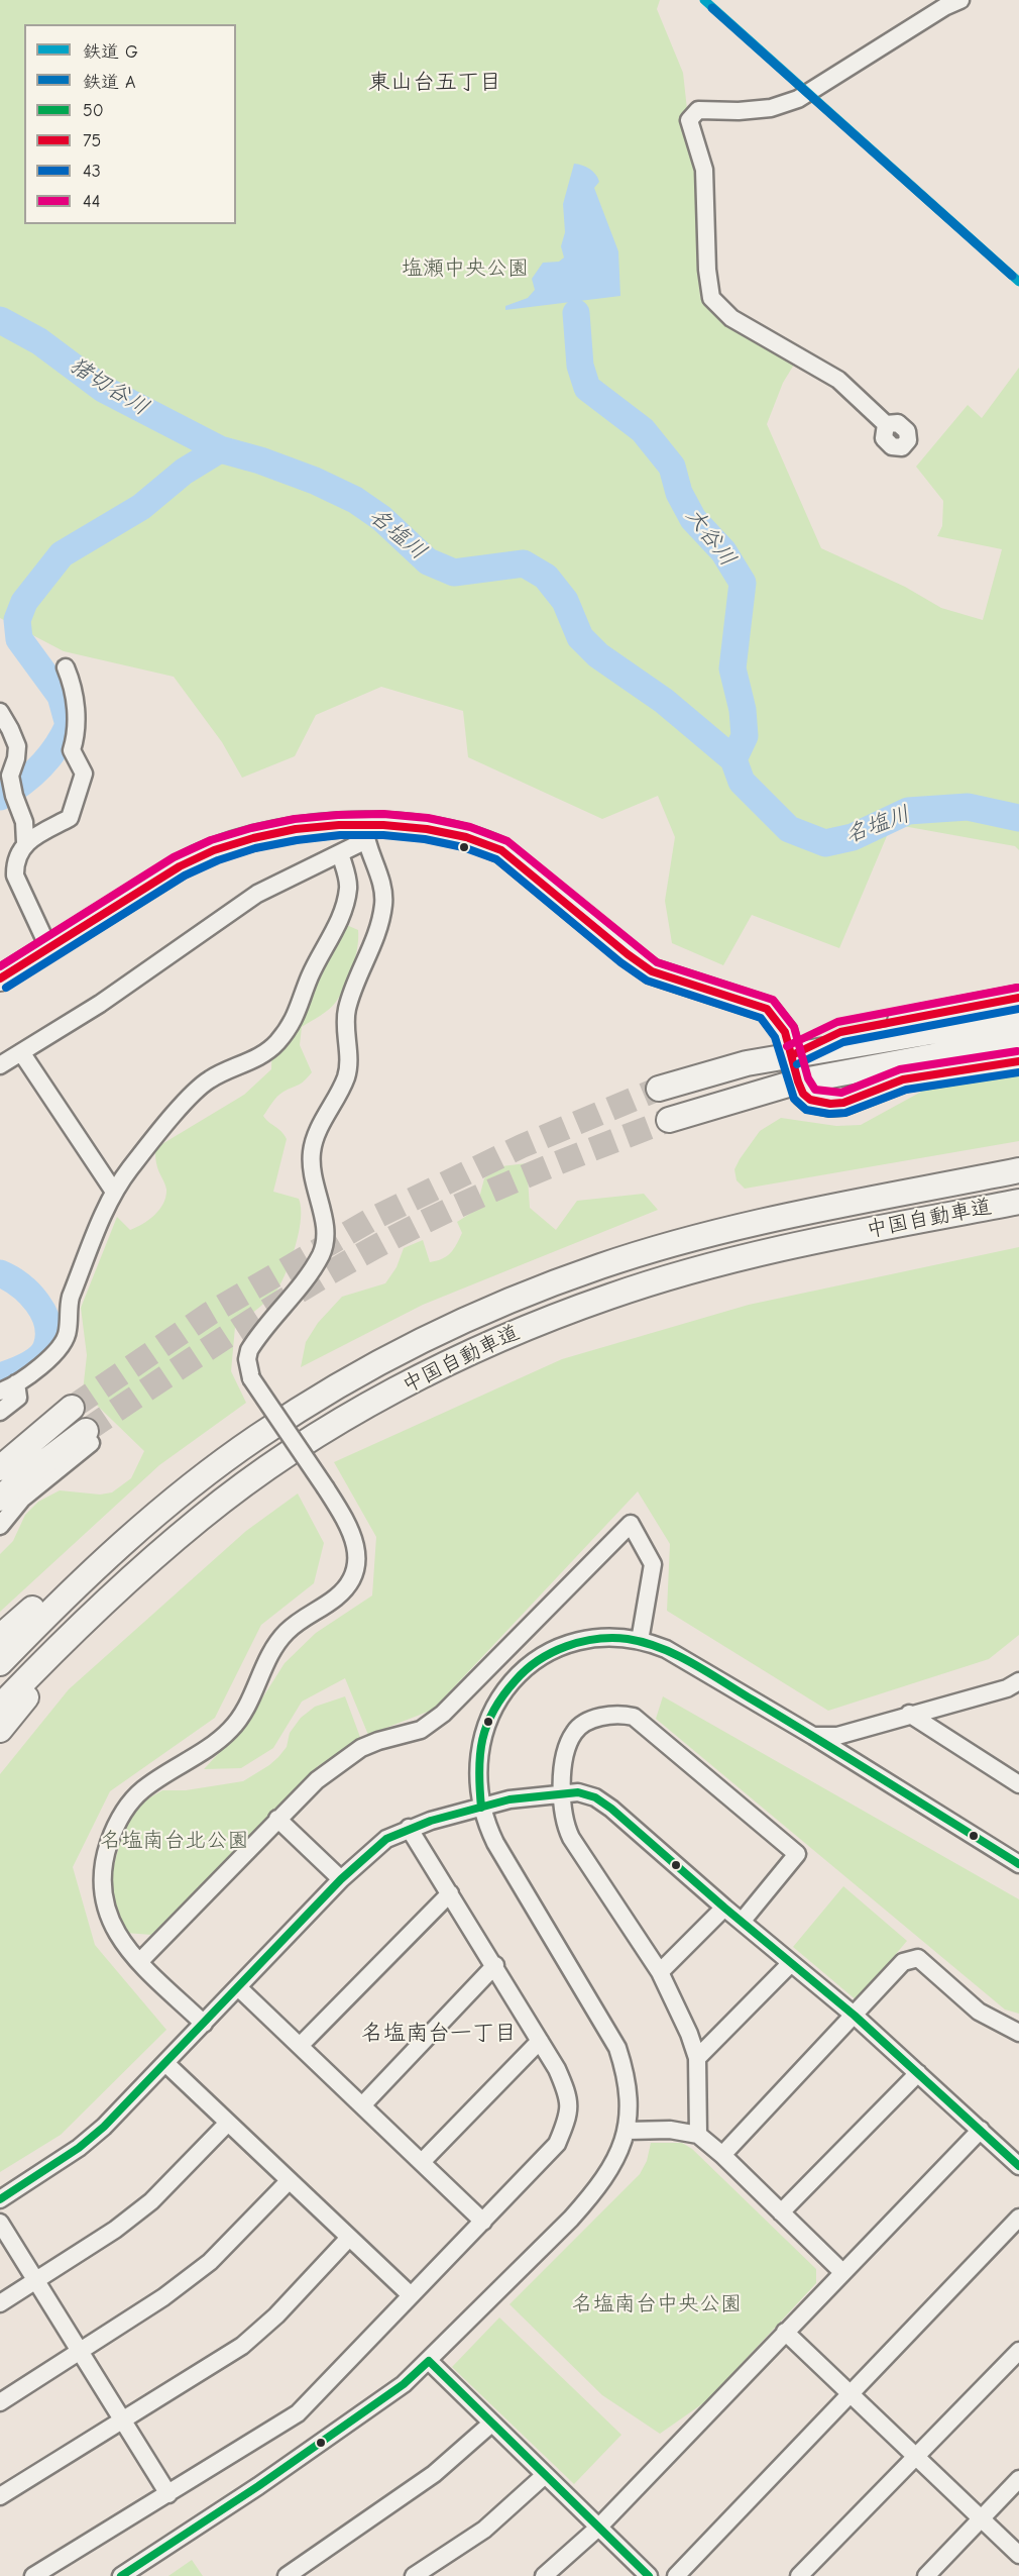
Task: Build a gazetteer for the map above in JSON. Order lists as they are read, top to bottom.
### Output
{
  "streets": {
    "highway": ["中国自動車道"]
  },
  "districts": ["東山台五丁目", "名塩南台一丁目"],
  "water": ["猪切谷川", "名塩川", "大谷川"],
  "parks": ["塩瀬中央公園", "名塩南台北公園", "名塩南台中央公園"],
  "lines": [
    "rail line G",
    "rail line A",
    "transit line 44",
    "transit line 75",
    "transit line 43",
    "transit line 50"
  ],
  "legend": [
    "鉄道 G",
    "鉄道 A",
    "50",
    "75",
    "43",
    "44"
  ]
}
